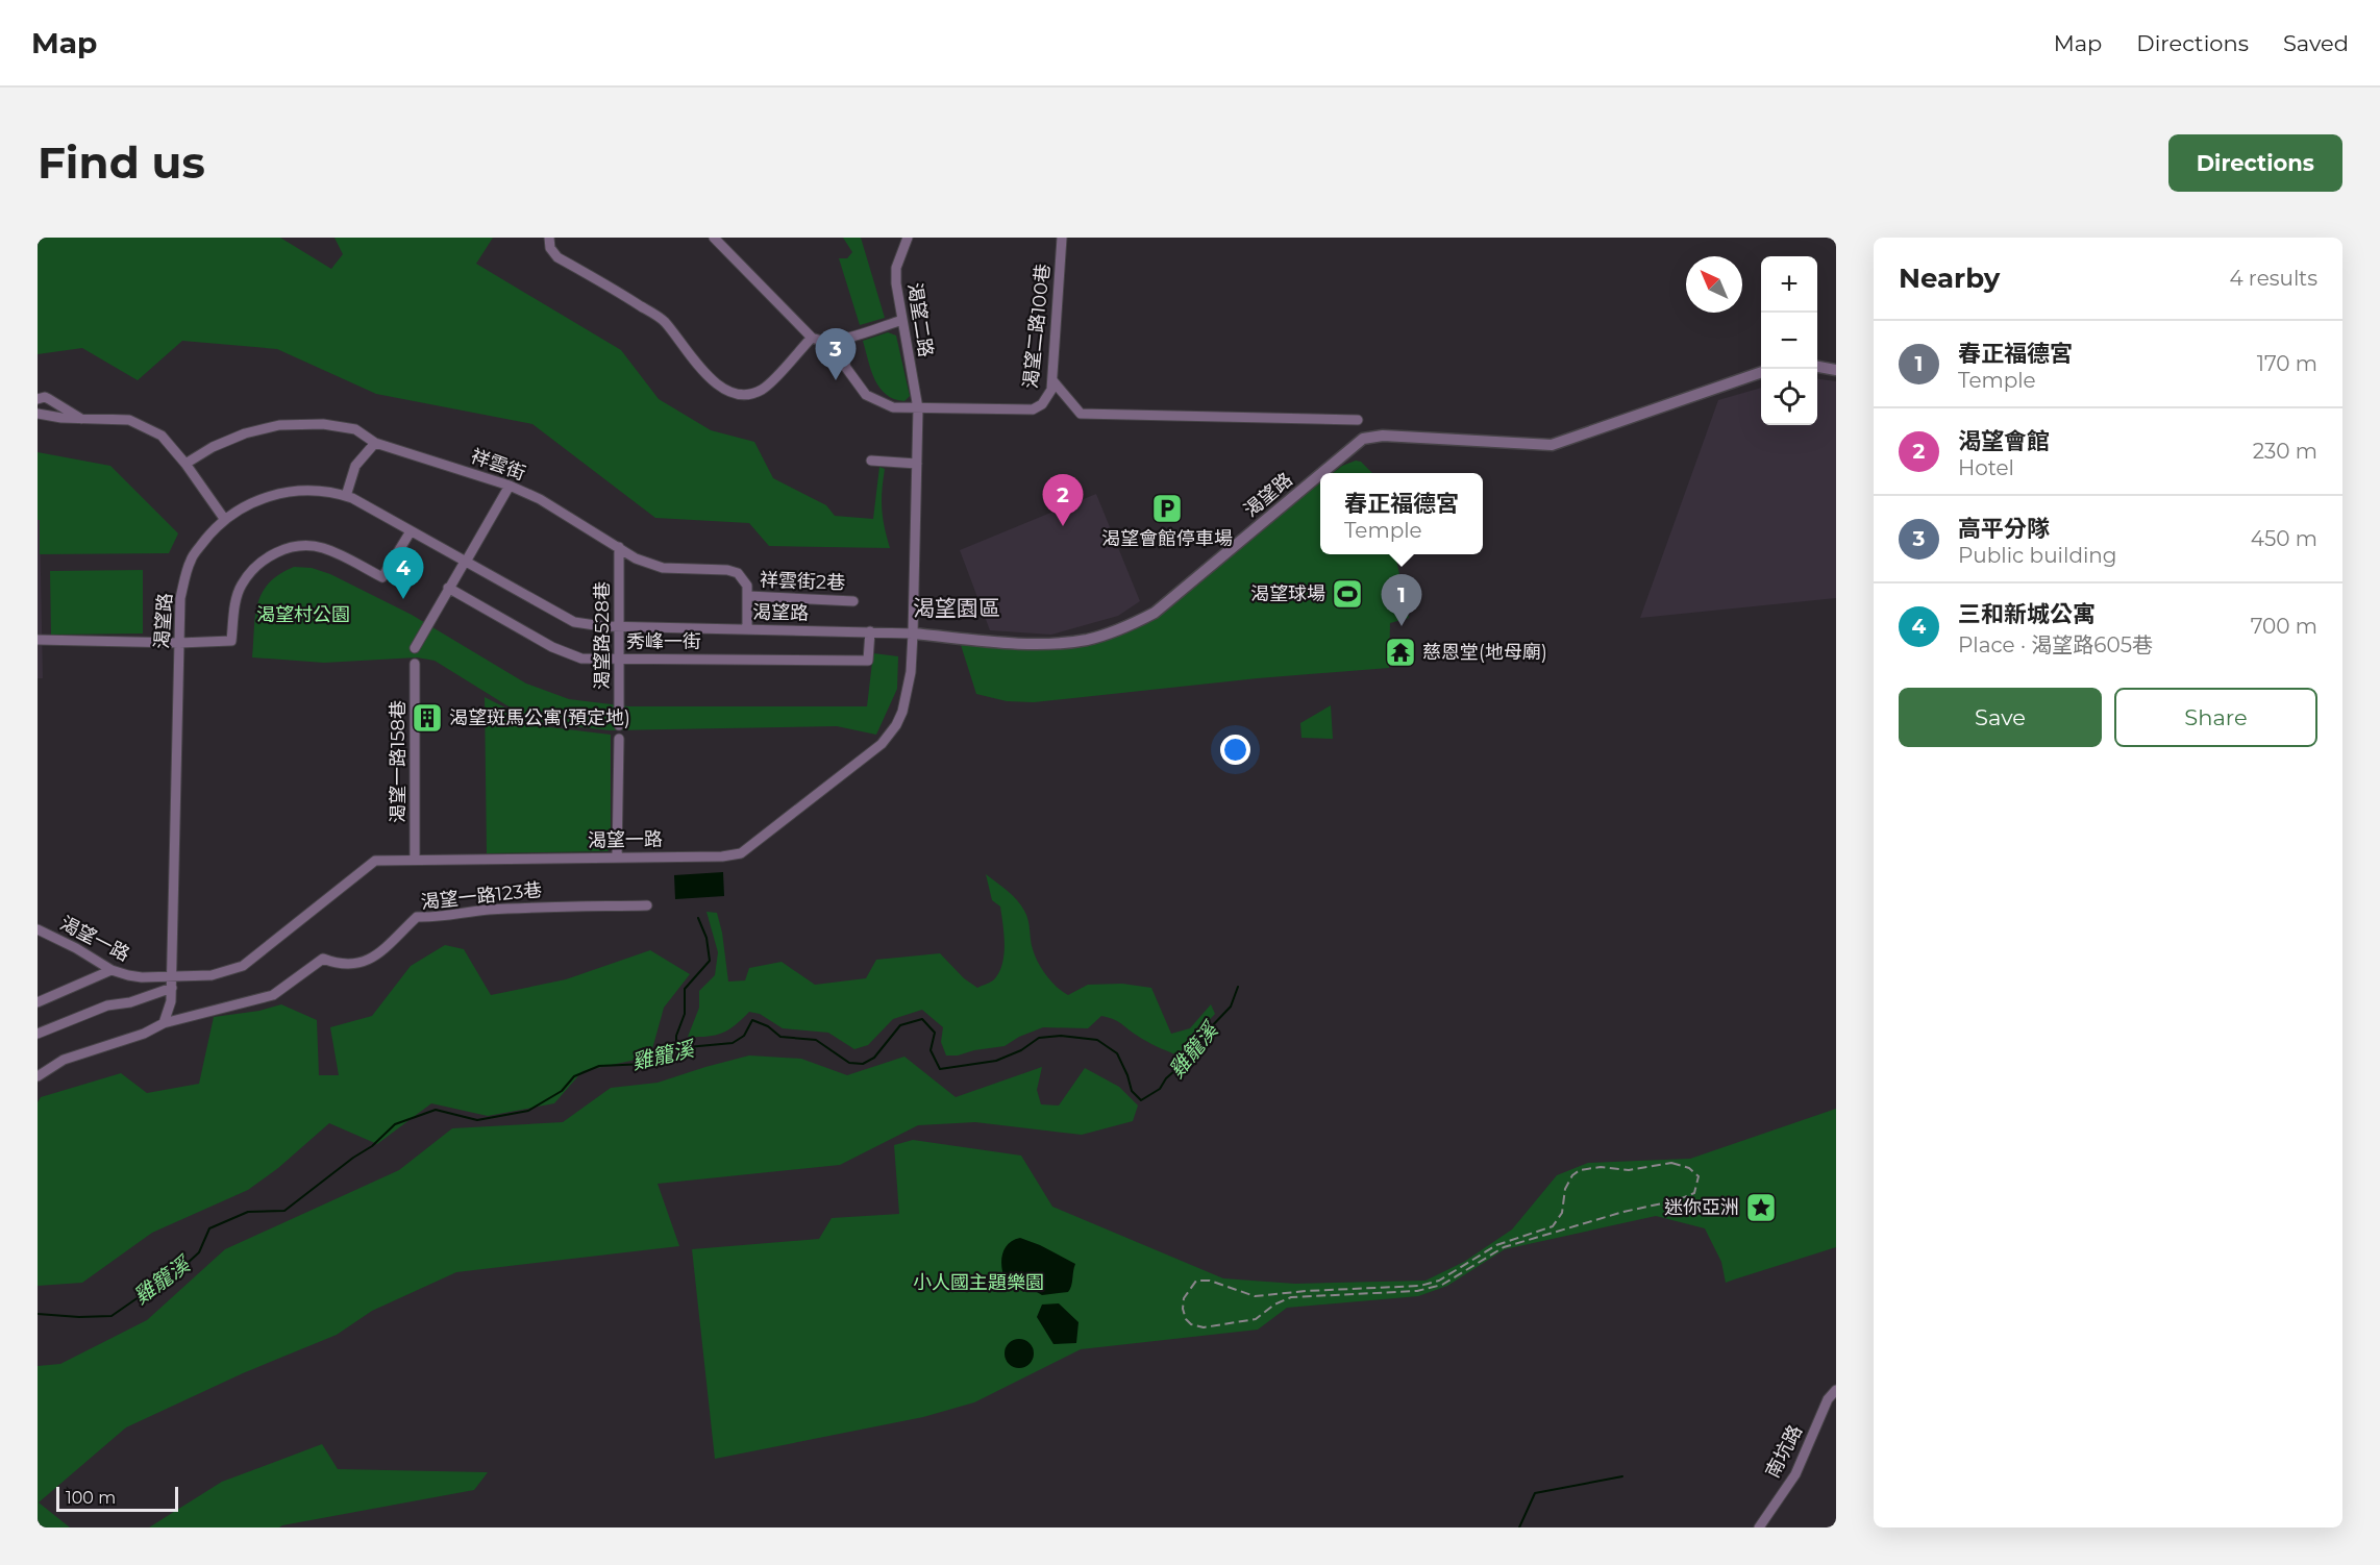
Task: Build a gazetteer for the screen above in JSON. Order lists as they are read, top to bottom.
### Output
{
  "streets": {
    "street": [
      "渴望二路",
      "渴望二路100巷",
      "祥雲街",
      "渴望路",
      "祥雲街2巷",
      "渴望路528巷",
      "秀峰一街",
      "渴望一路158巷",
      "渴望一路",
      "渴望一路123巷",
      "南坑路"
    ]
  },
  "crossings": [
    ["渴望二路", "渴望二路100巷"],
    ["渴望二路", "渴望一路"],
    ["渴望二路100巷", "渴望一路"],
    ["祥雲街", "祥雲街2巷"],
    ["祥雲街", "渴望路528巷"],
    ["渴望路", "渴望路528巷"],
    ["渴望路", "秀峰一街"],
    ["渴望路", "渴望一路"],
    ["渴望路", "渴望一路123巷"],
    ["渴望路528巷", "秀峰一街"],
    ["渴望一路158巷", "渴望一路"]
  ],
  "districts": ["渴望園區"],
  "water": ["雞籠溪"],
  "parks": ["渴望村公園", "小人國主題樂園"],
  "places": {
    "parking": ["渴望會館停車場"],
    "sports": ["渴望球場"],
    "temple": ["慈恩堂(地母廟)"],
    "building": ["渴望斑馬公寓(預定地)"],
    "place": ["迷你亞洲"]
  },
  "scale_bar": "100 m",
  "north": "top left",
  "page": {
    "header": "Map",
    "nav": ["Map", "Directions", "Saved"],
    "buttons": [
      "Directions",
      ["Save", "Share"]
    ],
    "title": "Find us",
    "heading": ["Nearby", "4 results"],
    "map_buttons": ["+", "−"],
    "list": [
      {
        "mark": "1",
        "name": "春正福德宮",
        "note": "Temple",
        "value": "170 m"
      },
      {
        "mark": "2",
        "name": "渴望會館",
        "note": "Hotel",
        "value": "230 m"
      },
      {
        "mark": "3",
        "name": "高平分隊",
        "note": "Public building",
        "value": "450 m"
      },
      {
        "mark": "4",
        "name": "三和新城公寓",
        "note": "Place · 渴望路605巷",
        "value": "700 m"
      }
    ],
    "pins": [
      "3",
      "2",
      "4",
      "1"
    ],
    "popup": ["春正福德宮", "Temple"],
    "scale": "100 m"
  }
}
